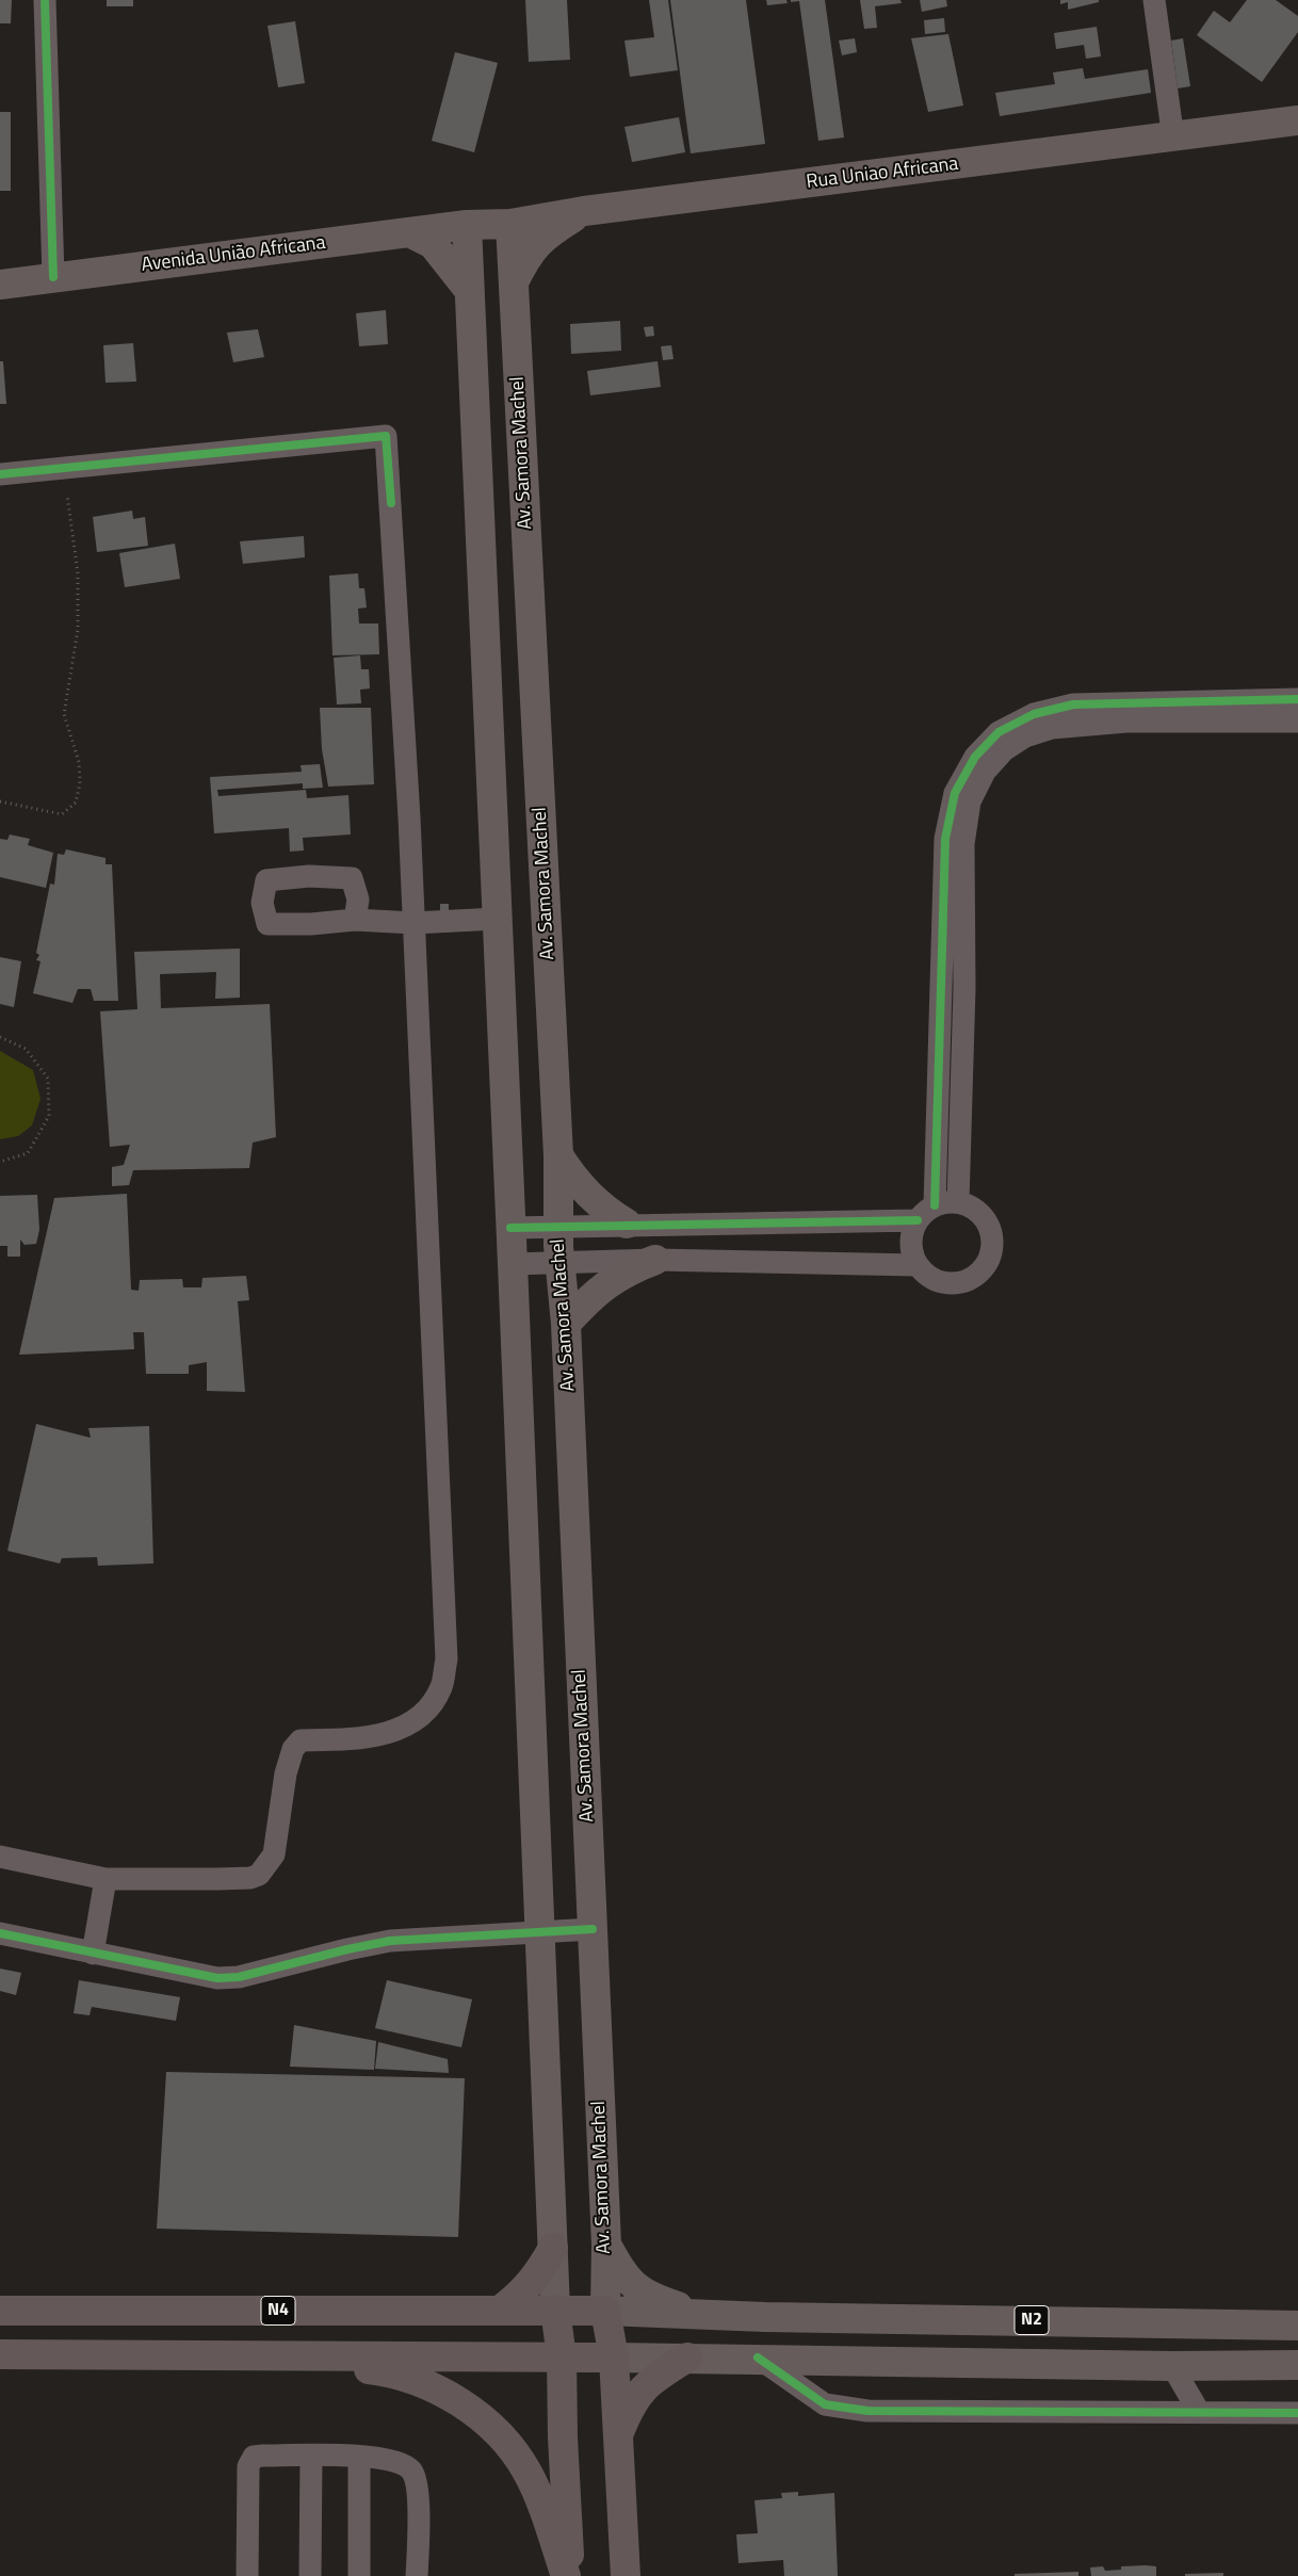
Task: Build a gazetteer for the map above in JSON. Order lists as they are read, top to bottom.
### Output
{
  "streets": {
    "highway": ["N4"],
    "main road": [
      "Rua Uniao Africana",
      "Avenida União Africana",
      "Av. Samora Machel",
      "N2"
    ]
  },
  "crossings": [
    ["Rua Uniao Africana", "Avenida União Africana"],
    ["Rua Uniao Africana", "Av. Samora Machel"],
    ["Av. Samora Machel", "N4"],
    ["Av. Samora Machel", "N2"],
    ["N4", "N2"]
  ]
}
